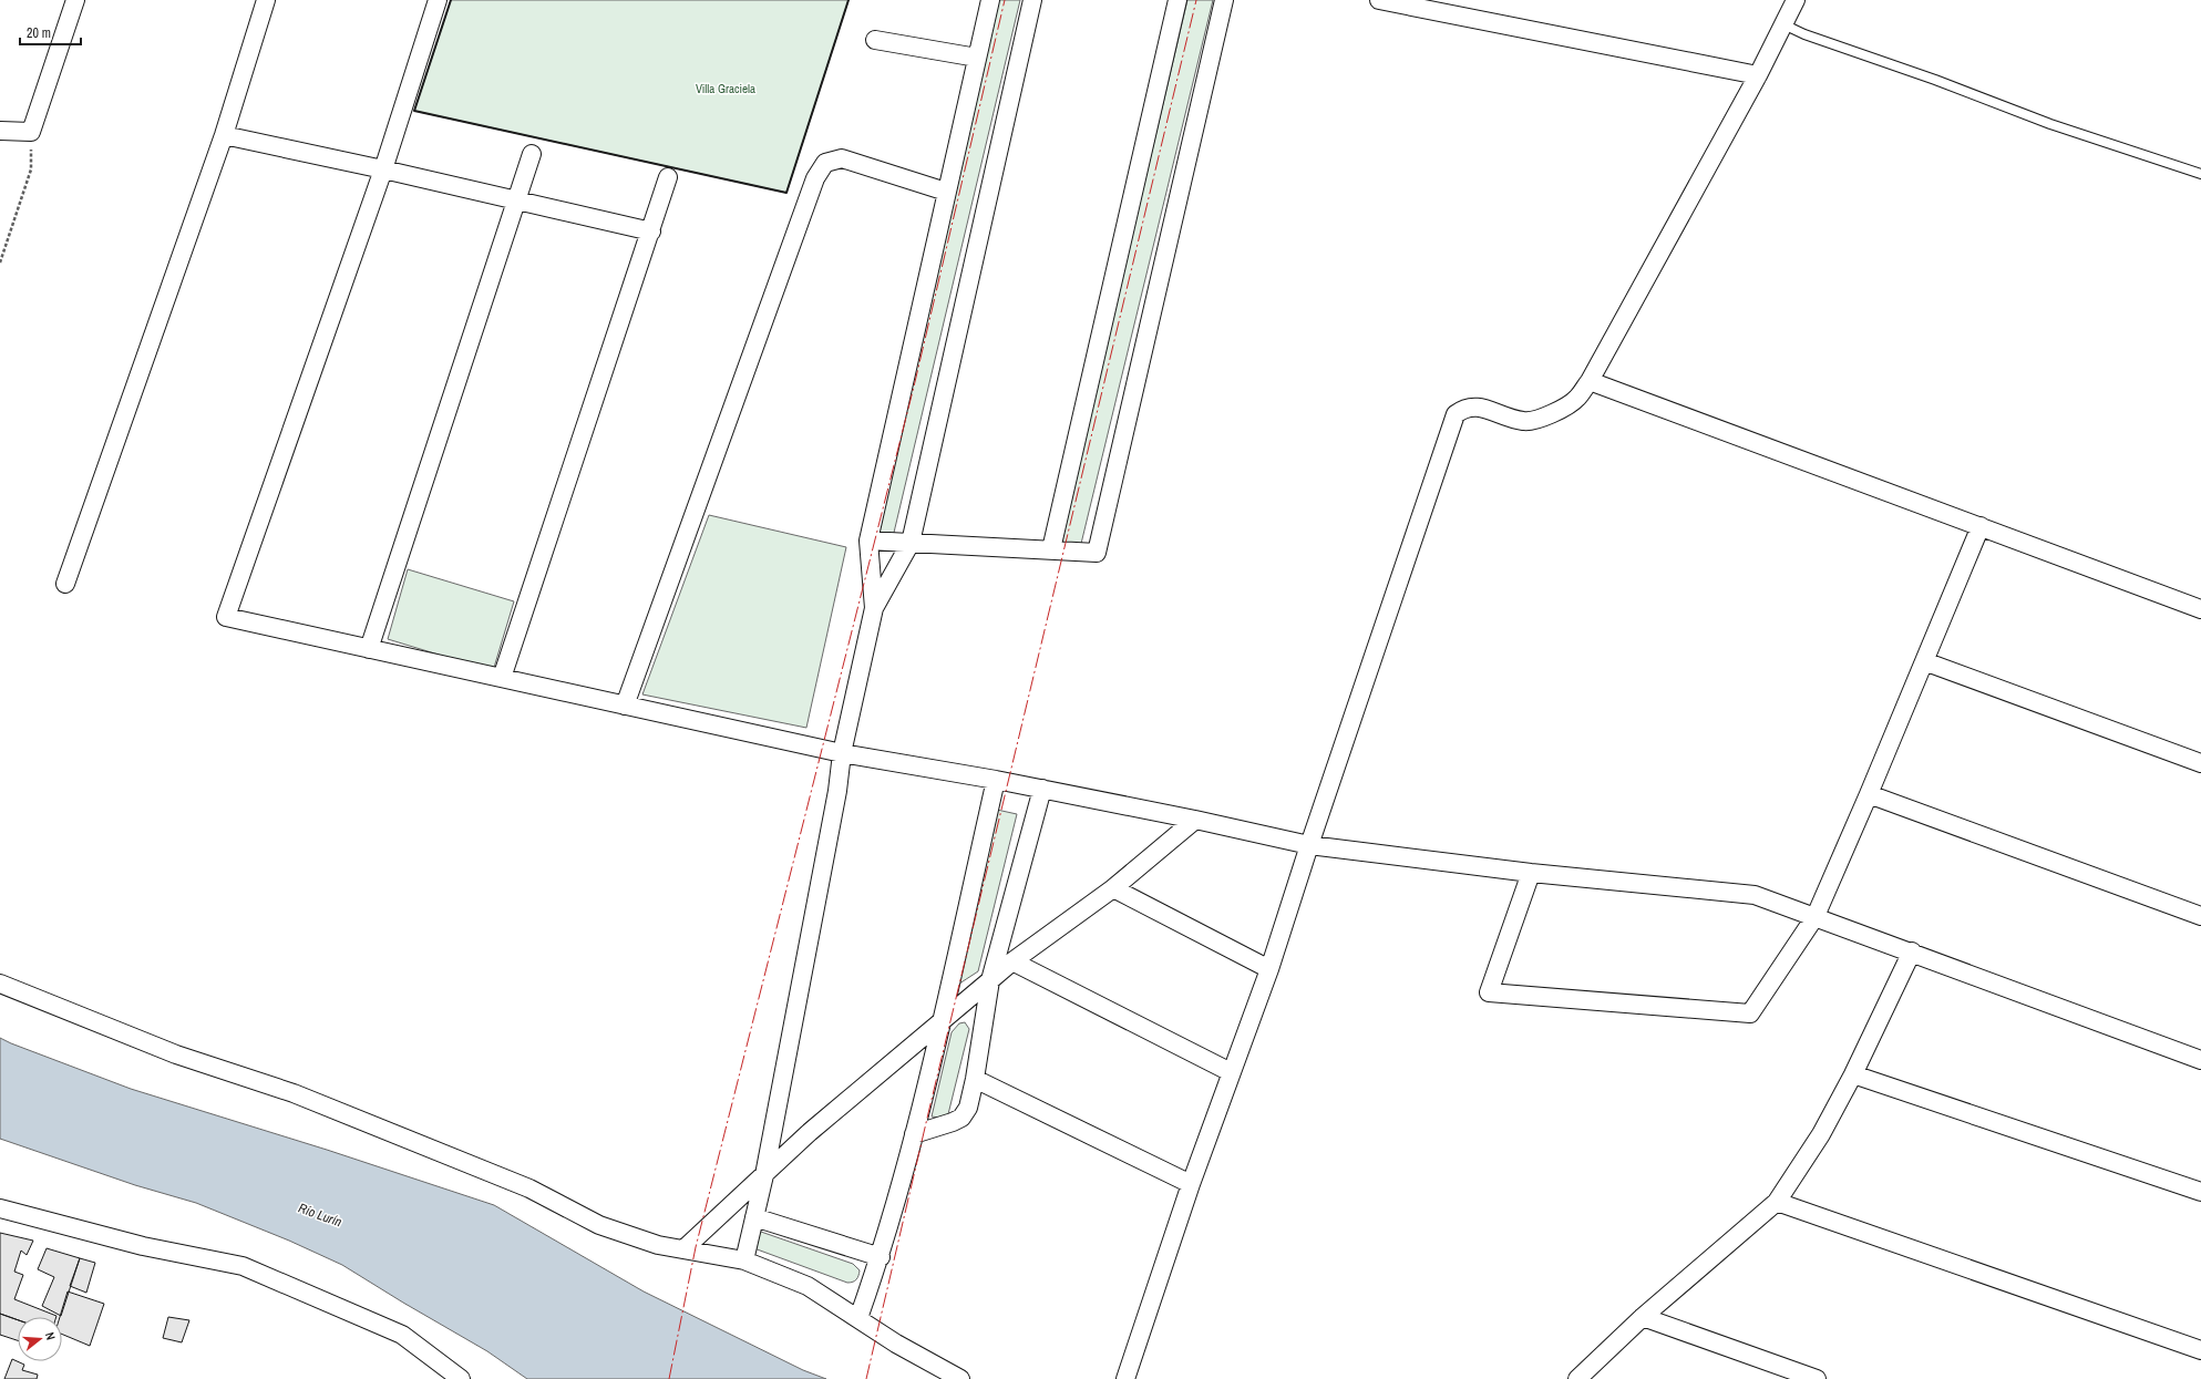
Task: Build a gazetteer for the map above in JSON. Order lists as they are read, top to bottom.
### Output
{
  "water": ["Río Lurín"],
  "parks": ["Villa Graciela"],
  "scale_bar": "20 m",
  "north": "right"
}
